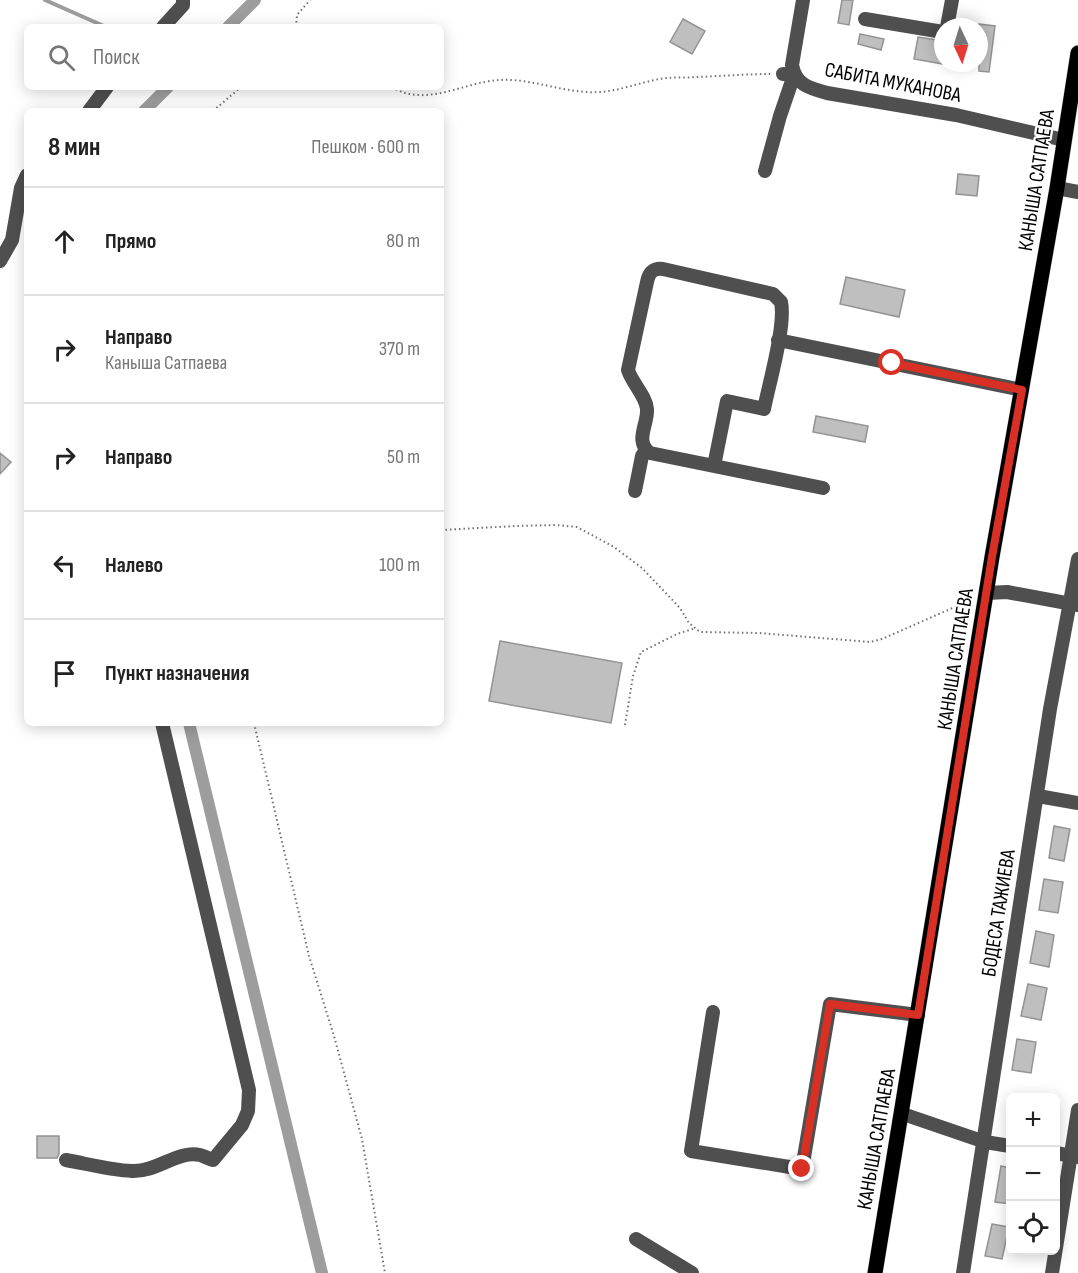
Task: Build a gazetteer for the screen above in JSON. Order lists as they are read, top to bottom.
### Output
{
  "streets": {
    "main road": ["КАНЫША САТПАЕВА"],
    "street": ["САБИТА МУКАНОВА", "БОДЕСА ТАЖИЕВА"]
  },
  "crossings": [
    ["САБИТА МУКАНОВА", "КАНЫША САТПАЕВА"]
  ],
  "north": "bottom",
  "page": {
    "search": "Поиск",
    "heading": ["8 мин", "Пешком · 600 m"],
    "list": [
      ["Прямо", "80 m"],
      ["Направо", "Каныша Сатпаева", "370 m"],
      ["Направо", "50 m"],
      ["Налево", "100 m"],
      "Пункт назначения"
    ],
    "map_buttons": ["+", "−"]
  }
}
